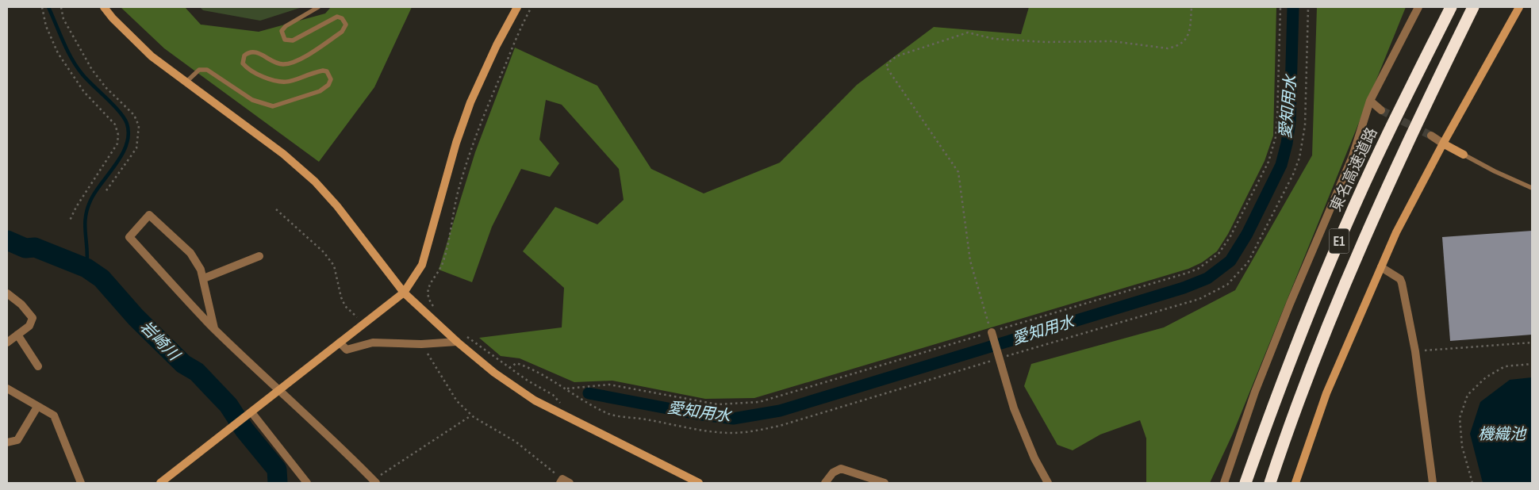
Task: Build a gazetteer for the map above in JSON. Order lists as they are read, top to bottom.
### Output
{
  "streets": {
    "highway": ["東名高速道路", "E1"]
  },
  "water": ["愛知用水", "岩崎川", "機織池"]
}
